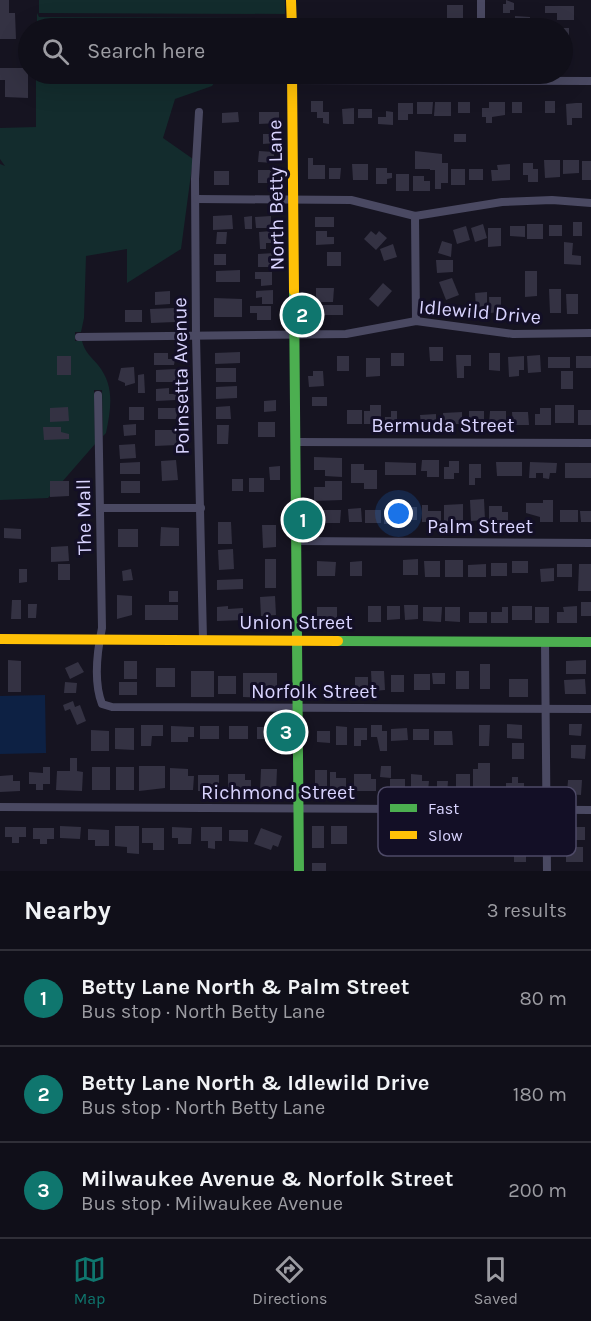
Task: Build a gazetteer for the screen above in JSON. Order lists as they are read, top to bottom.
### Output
{
  "streets": {
    "street": [
      "North Betty Lane",
      "Idlewild Drive",
      "Poinsetta Avenue",
      "Bermuda Street",
      "The Mall",
      "Palm Street",
      "Union Street",
      "Norfolk Street",
      "Richmond Street"
    ]
  },
  "crossings": [
    ["North Betty Lane", "Idlewild Drive"],
    ["North Betty Lane", "Bermuda Street"],
    ["North Betty Lane", "Palm Street"],
    ["North Betty Lane", "Union Street"],
    ["North Betty Lane", "Norfolk Street"],
    ["North Betty Lane", "Richmond Street"],
    ["Idlewild Drive", "Poinsetta Avenue"],
    ["Poinsetta Avenue", "Union Street"],
    ["The Mall", "Union Street"],
    ["The Mall", "Norfolk Street"],
    ["Union Street", "Norfolk Street"]
  ],
  "legend": ["Fast", "Slow"],
  "page": {
    "search": "Search here",
    "pins": ["2", "1", "3"],
    "heading": ["Nearby", "3 results"],
    "list": [
      {
        "mark": "1",
        "name": "Betty Lane North & Palm Street",
        "note": "Bus stop · North Betty Lane",
        "value": "80 m"
      },
      {
        "mark": "2",
        "name": "Betty Lane North & Idlewild Drive",
        "note": "Bus stop · North Betty Lane",
        "value": "180 m"
      },
      {
        "mark": "3",
        "name": "Milwaukee Avenue & Norfolk Street",
        "note": "Bus stop · Milwaukee Avenue",
        "value": "200 m"
      }
    ],
    "nav": ["Map", "Directions", "Saved"]
  }
}
